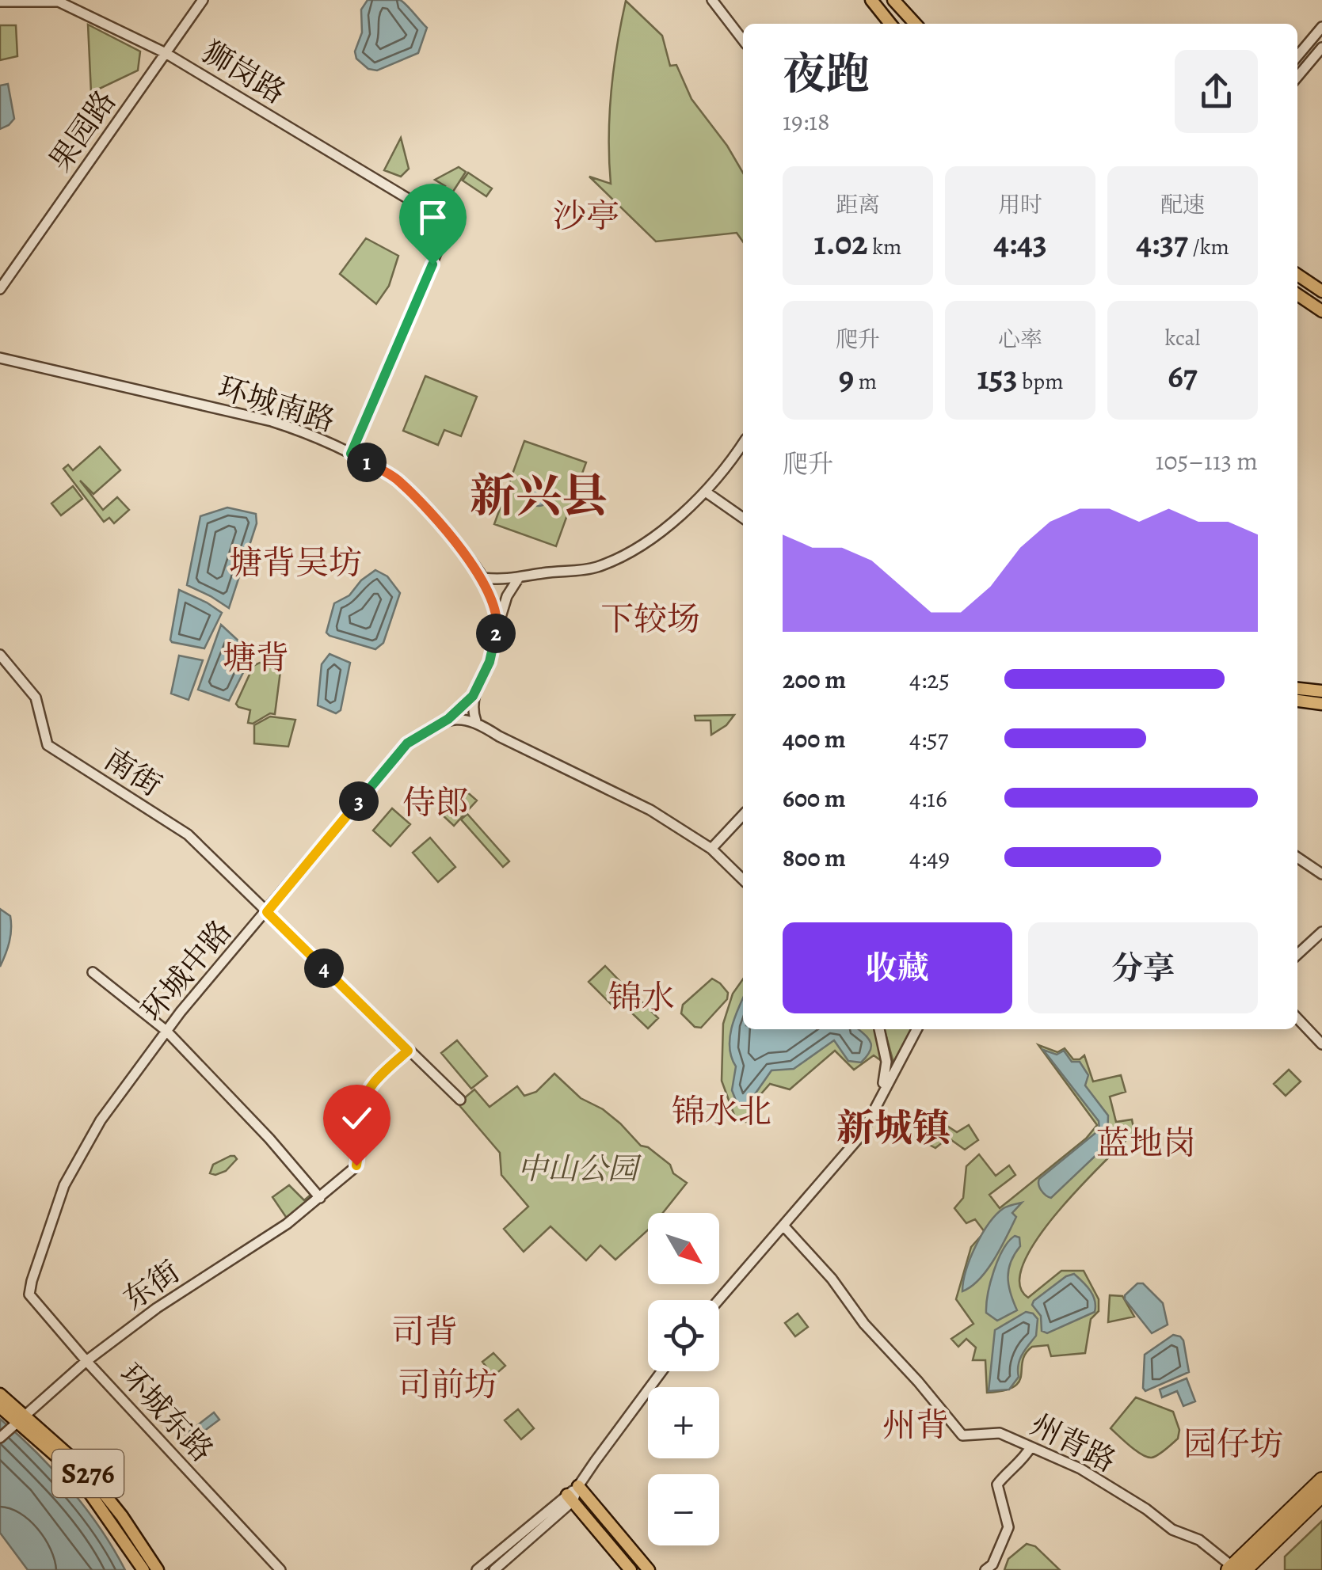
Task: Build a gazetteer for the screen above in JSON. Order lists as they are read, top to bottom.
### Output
{
  "streets": {
    "main road": ["S276"],
    "street": [
      "狮岗路",
      "果园路",
      "环城南路",
      "南街",
      "环城中路",
      "东街",
      "环城东路",
      "州背路"
    ]
  },
  "crossings": [
    ["狮岗路", "果园路"],
    ["狮岗路", "环城南路"],
    ["南街", "环城中路"],
    ["南街", "东街"],
    ["环城中路", "环城东路"],
    ["东街", "环城东路"],
    ["东街", "S276"]
  ],
  "districts": [
    "沙亭",
    "新兴县",
    "塘背吴坊",
    "下较场",
    "塘背",
    "侍郎",
    "锦水",
    "锦水北",
    "新城镇",
    "蓝地岗",
    "司背",
    "司前坊",
    "州背",
    "园仔坊"
  ],
  "parks": ["中山公园"],
  "north": "bottom right",
  "page": {
    "heading": ["夜跑", "19:18"],
    "stats": [
      ["距离", "1.02 km"],
      ["用时", "4:43"],
      ["配速", "4:37 /km"],
      ["爬升", "9 m"],
      ["心率", "153 bpm"],
      ["kcal", "67"]
    ],
    "chart": ["爬升", "105–113 m"],
    "pins": [
      "1",
      "2",
      "3",
      "4"
    ],
    "list": [
      {
        "name": "200 m",
        "note": "4:25"
      },
      {
        "name": "400 m",
        "note": "4:57"
      },
      {
        "name": "600 m",
        "note": "4:16"
      },
      {
        "name": "800 m",
        "note": "4:49"
      }
    ],
    "buttons": ["收藏", "分享"],
    "map_buttons": ["+", "−"]
  }
}
